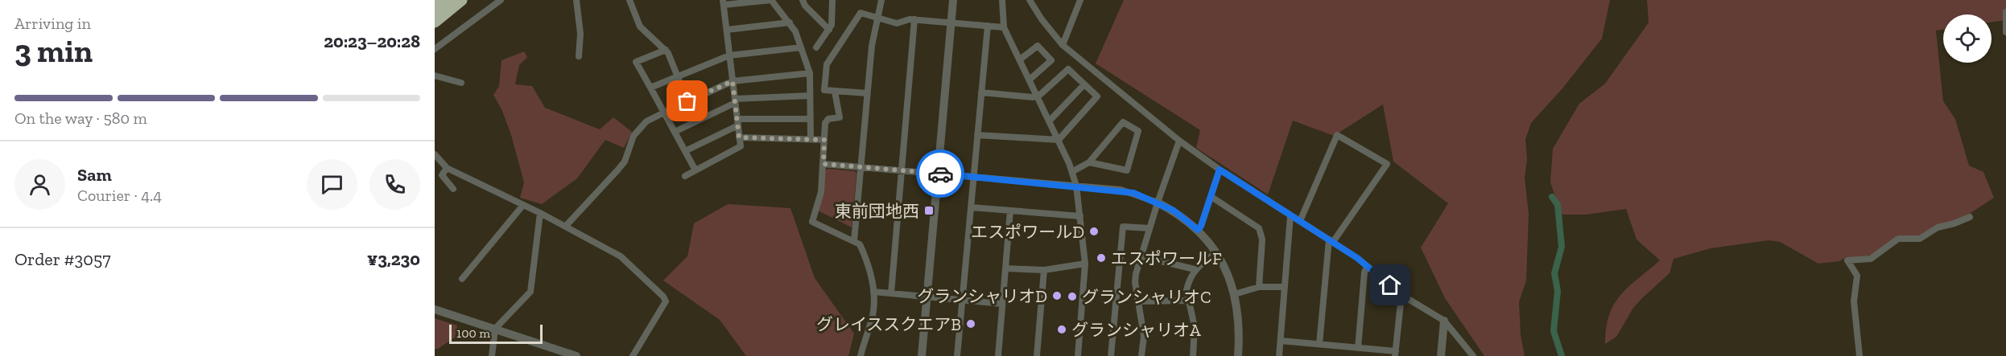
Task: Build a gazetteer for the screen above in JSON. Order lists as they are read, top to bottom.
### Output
{
  "places": {
    "transit": ["東前団地西"],
    "other": [
      "エスポワールD",
      "エスポワールF",
      "グランシャリオD",
      "グランシャリオC",
      "グレイススクエアB",
      "グランシャリオA"
    ]
  },
  "scale_bar": "100 m",
  "page": {
    "heading": ["3 min", "Arriving in", "20:23–20:28"],
    "panel": [
      "Sam",
      "Courier · 4.4",
      "Order #3057",
      "¥3,230"
    ],
    "bar": "On the way · 580 m",
    "scale": "100 m"
  }
}
